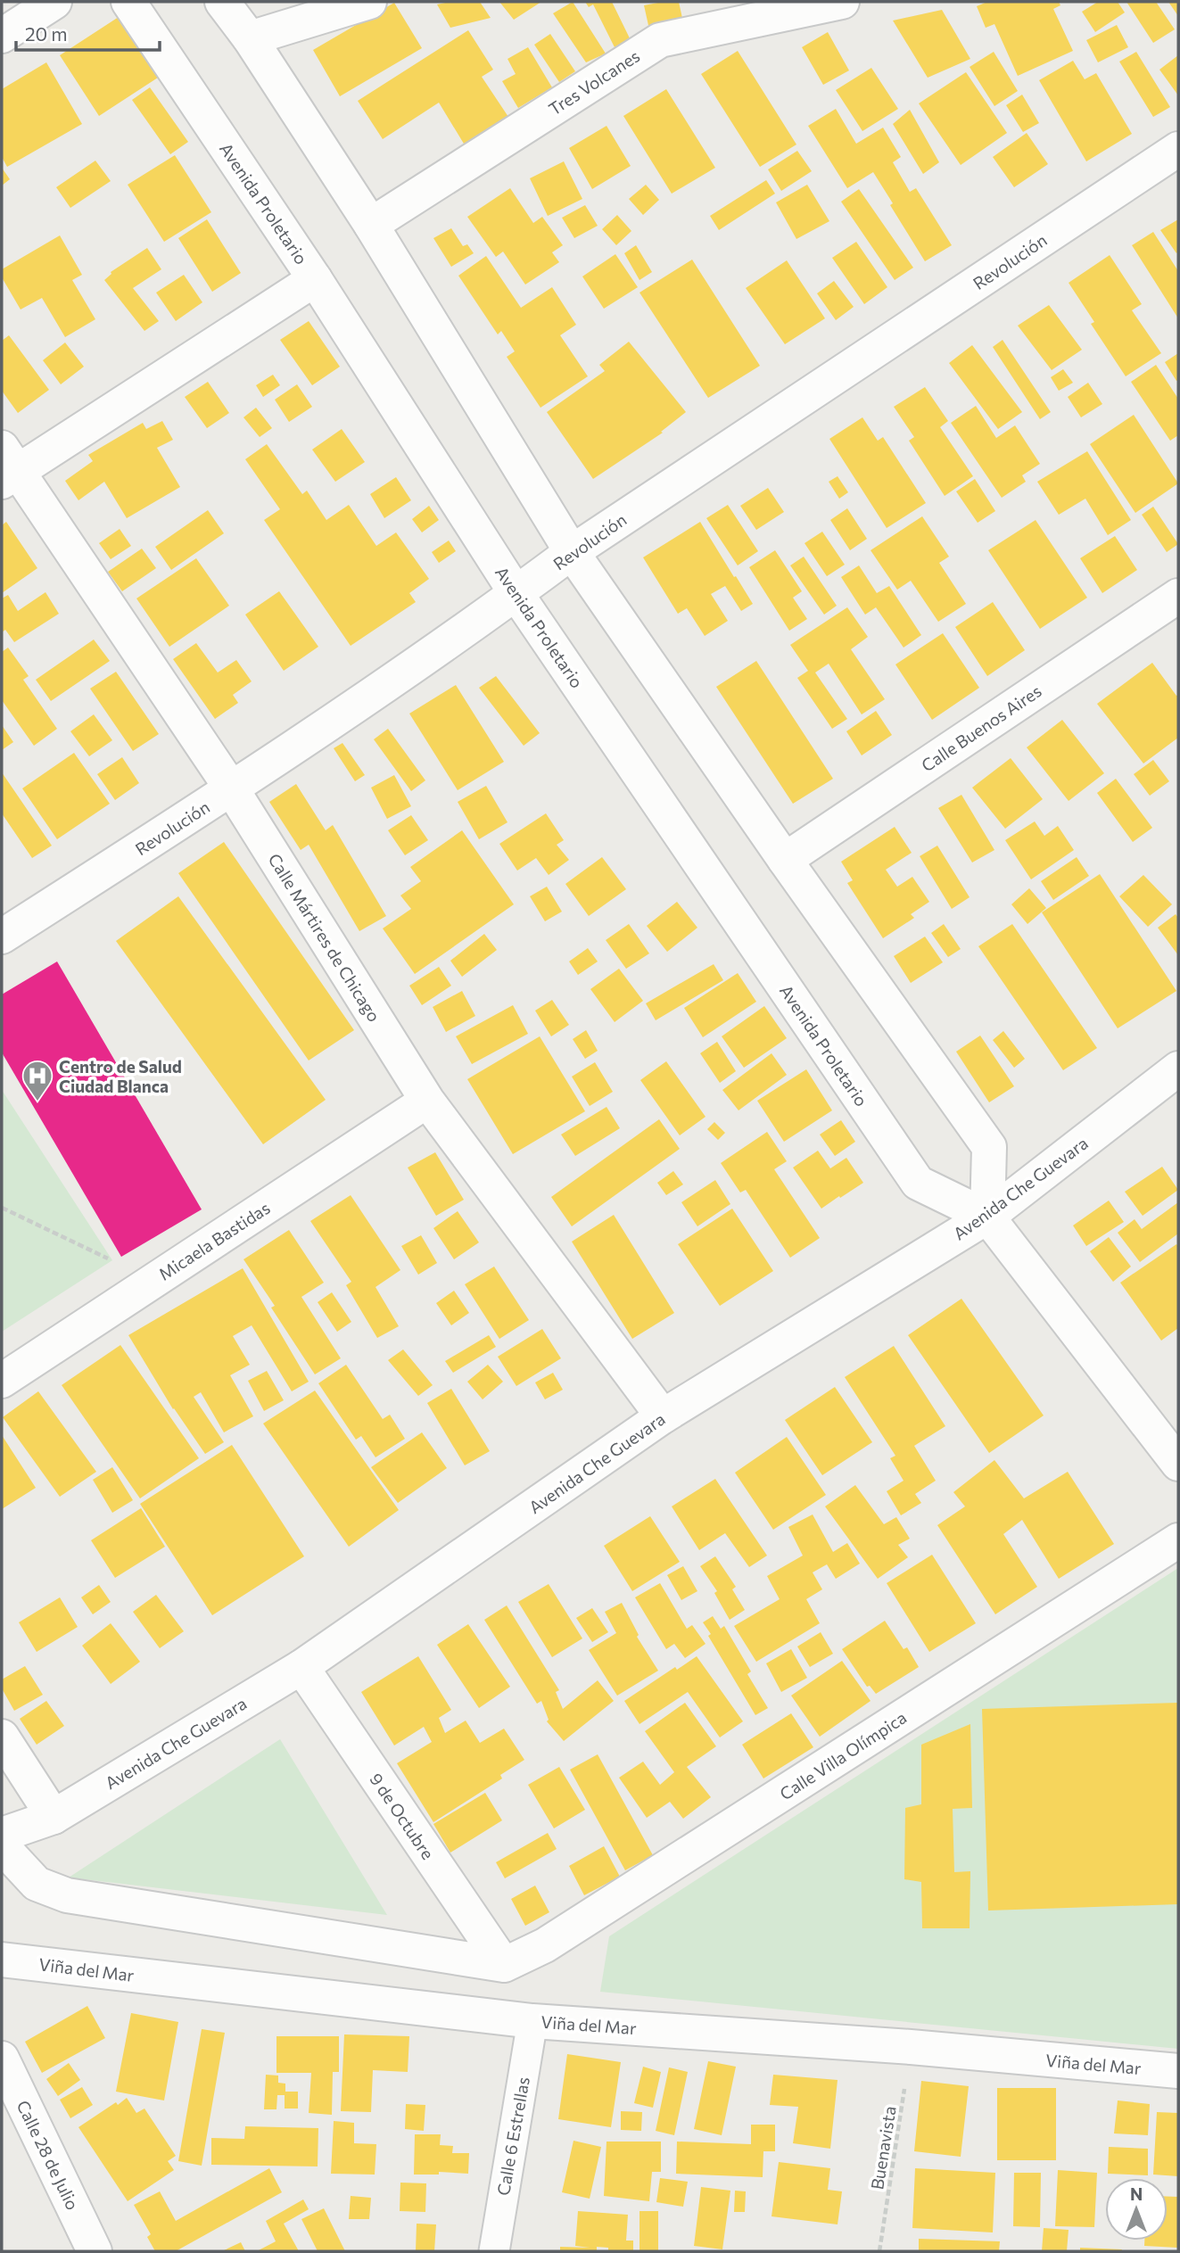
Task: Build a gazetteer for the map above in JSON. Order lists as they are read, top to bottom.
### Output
{
  "streets": {
    "street": [
      "Tres Volcanes",
      "Avenida Proletario",
      "Revolución",
      "Calle Buenos Aires",
      "Calle Mártires de Chicago",
      "Avenida Che Guevara",
      "Micaela Bastidas",
      "Calle Villa Olímpica",
      "9 de Octubre",
      "Viña del Mar",
      "Calle 6 Estrellas",
      "Calle 28 de Julio"
    ],
    "path": ["Buenavista"]
  },
  "crossings": [
    ["Avenida Proletario", "Revolución"],
    ["Avenida Proletario", "Avenida Che Guevara"],
    ["Revolución", "Calle Mártires de Chicago"],
    ["Calle Mártires de Chicago", "Avenida Che Guevara"],
    ["Calle Mártires de Chicago", "Micaela Bastidas"],
    ["Avenida Che Guevara", "9 de Octubre"],
    ["Calle Villa Olímpica", "9 de Octubre"],
    ["Viña del Mar", "Calle 6 Estrellas"],
    ["Viña del Mar", "Buenavista"]
  ],
  "places": {
    "hospital": ["Centro de Salud Ciudad Blanca"]
  },
  "scale_bar": "20 m",
  "north": "top"
}
